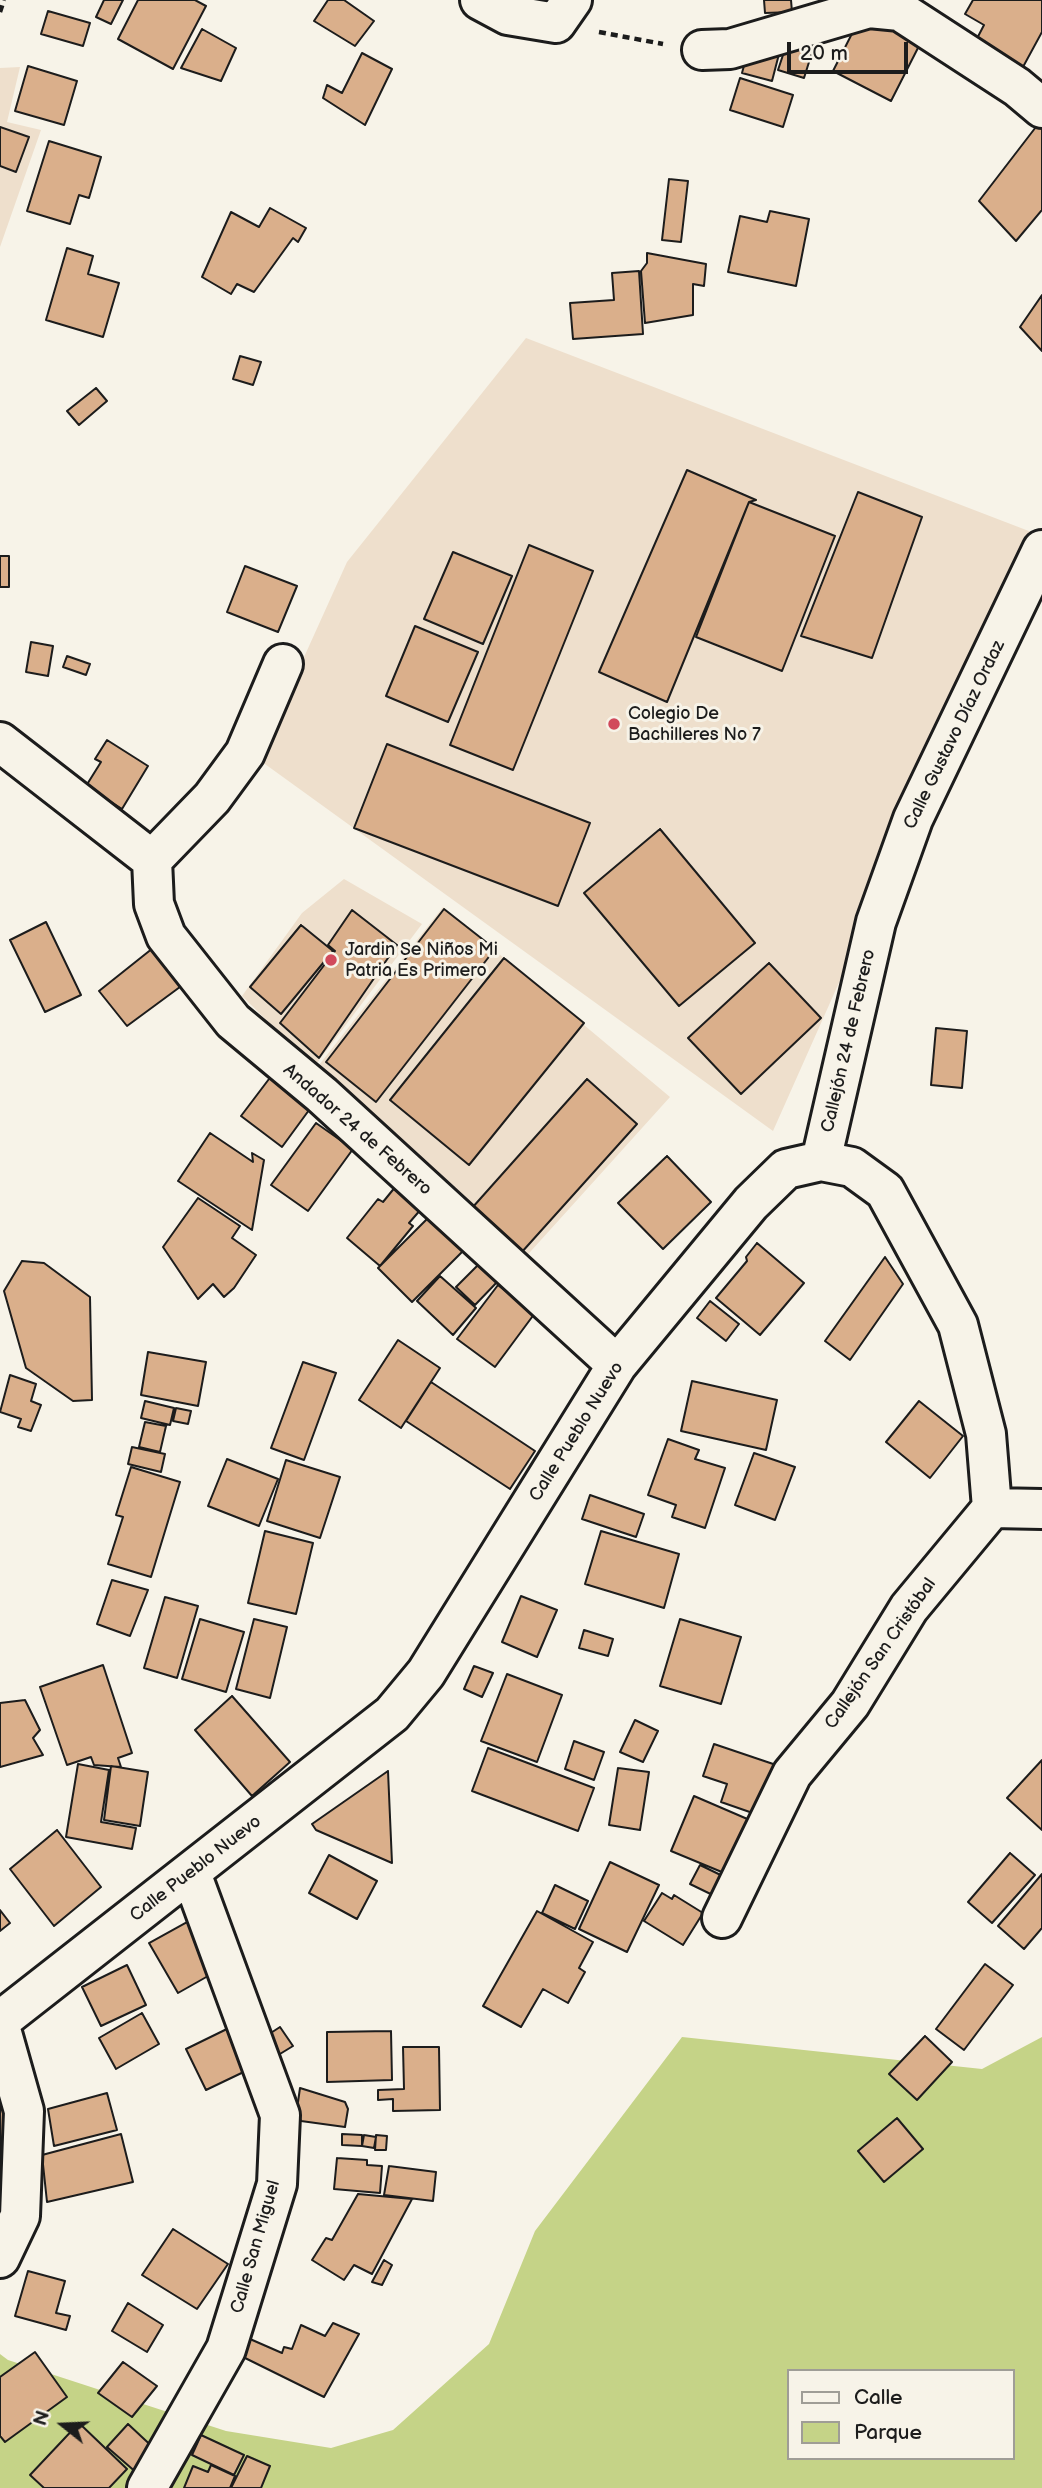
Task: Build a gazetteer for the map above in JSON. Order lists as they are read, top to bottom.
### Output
{
  "streets": {
    "street": [
      "Calle Gustavo Díaz Ordaz",
      "Callejón 24 de Febrero",
      "Andador 24 de Febrero",
      "Calle Pueblo Nuevo",
      "Callejón San Cristóbal",
      "Calle San Miguel"
    ]
  },
  "crossings": [
    ["Calle Gustavo Díaz Ordaz", "Callejón 24 de Febrero"],
    ["Callejón 24 de Febrero", "Calle Pueblo Nuevo"],
    ["Andador 24 de Febrero", "Calle Pueblo Nuevo"],
    ["Calle Pueblo Nuevo", "Callejón San Cristóbal"],
    ["Calle Pueblo Nuevo", "Calle San Miguel"]
  ],
  "places": ["Colegio De Bachilleres No 7", "Jardin Se Niños Mi Patria Es Primero"],
  "legend": ["Calle", "Parque"],
  "scale_bar": "20 m",
  "north": "left"
}
